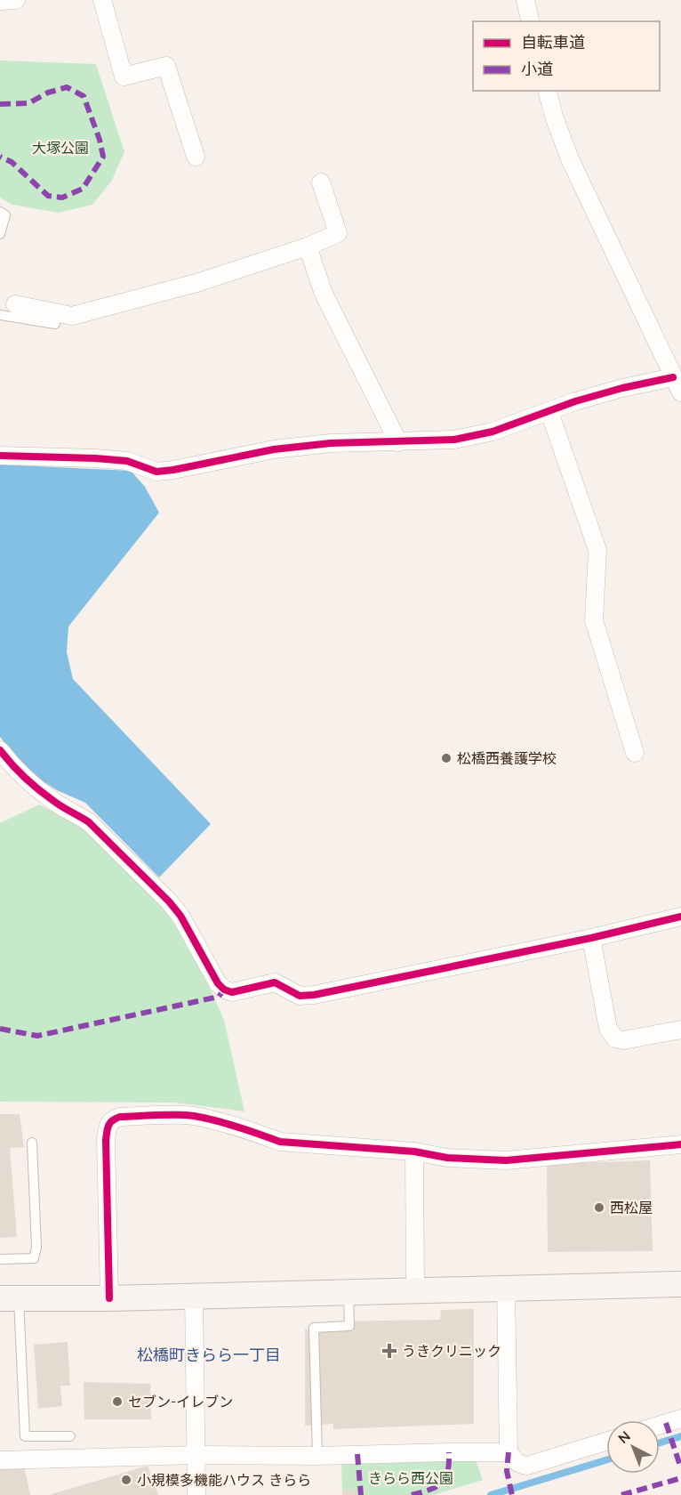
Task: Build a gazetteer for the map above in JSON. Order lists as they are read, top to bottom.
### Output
{
  "districts": ["松橋町きらら一丁目"],
  "parks": ["大塚公園", "きらら西公園"],
  "places": {
    "other": [
      "松橋西養護学校",
      "西松屋",
      "セブン-イレブン",
      "小規模多機能ハウス きらら"
    ],
    "health": ["うきクリニック"]
  },
  "legend": ["自転車道", "小道"],
  "north": "top left"
}
